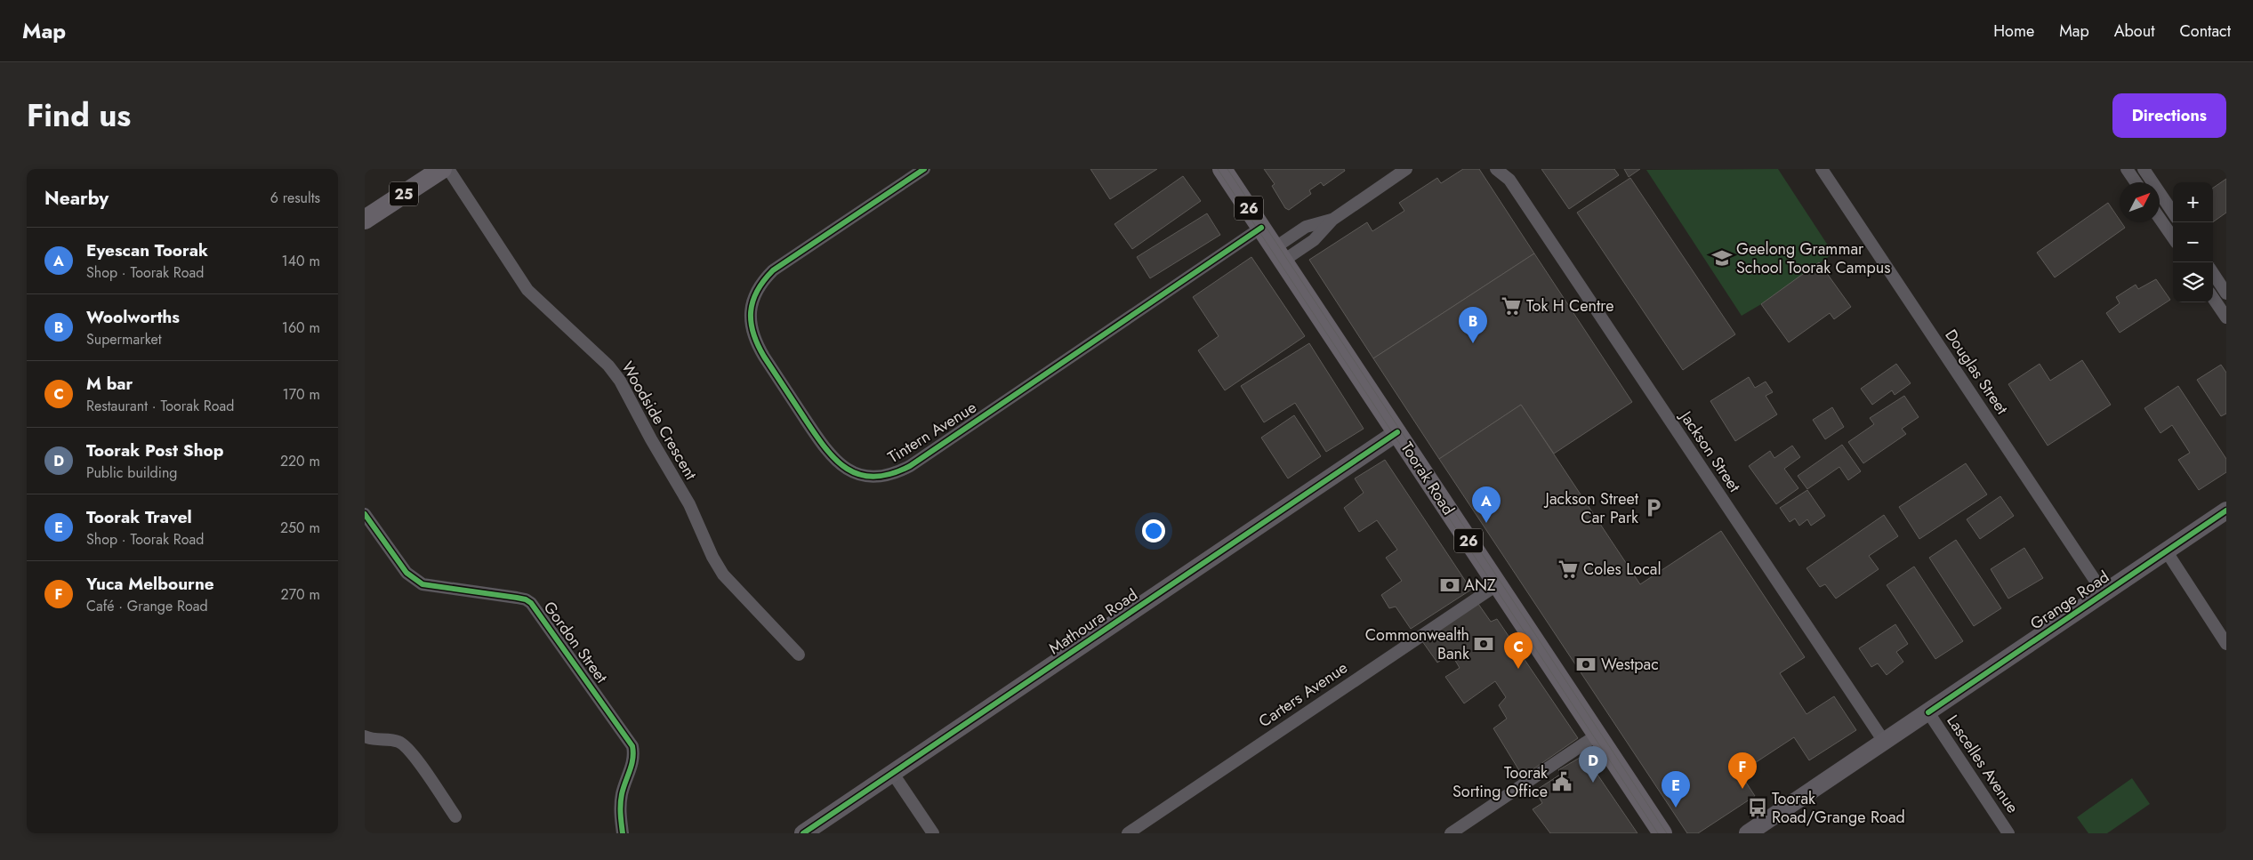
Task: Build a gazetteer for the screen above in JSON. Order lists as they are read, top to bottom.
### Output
{
  "streets": {
    "main road": ["25", "26", "Toorak Road"],
    "street": [
      "Douglas Street",
      "Woodside Crescent",
      "Tintern Avenue",
      "Jackson Street",
      "Grange Road",
      "Mathoura Road",
      "Gordon Street",
      "Carters Avenue",
      "Lascelles Avenue"
    ]
  },
  "crossings": [
    ["Douglas Street", "Grange Road"],
    ["Tintern Avenue", "Toorak Road"],
    ["Jackson Street", "Grange Road"],
    ["Toorak Road", "Mathoura Road"],
    ["Toorak Road", "Carters Avenue"],
    ["Grange Road", "Lascelles Avenue"]
  ],
  "places": {
    "school or university": ["Geelong Grammar School Toorak Campus"],
    "supermarket": ["Tok H Centre", "Coles Local"],
    "parking": ["Jackson Street Car Park"],
    "bank": ["ANZ", "Commonwealth Bank", "Westpac"],
    "public building": ["Toorak Sorting Office"],
    "bus stop": ["Toorak Road/Grange Road"]
  },
  "north": "top right",
  "page": {
    "header": "Map",
    "nav": [
      "Home",
      "Map",
      "About",
      "Contact"
    ],
    "title": "Find us",
    "buttons": "Directions",
    "heading": ["Nearby", "6 results"],
    "map_buttons": ["+", "−"],
    "list": [
      {
        "mark": "A",
        "name": "Eyescan Toorak",
        "note": "Shop · Toorak Road",
        "value": "140 m"
      },
      {
        "mark": "B",
        "name": "Woolworths",
        "note": "Supermarket",
        "value": "160 m"
      },
      {
        "mark": "C",
        "name": "M bar",
        "note": "Restaurant · Toorak Road",
        "value": "170 m"
      },
      {
        "mark": "D",
        "name": "Toorak Post Shop",
        "note": "Public building",
        "value": "220 m"
      },
      {
        "mark": "E",
        "name": "Toorak Travel",
        "note": "Shop · Toorak Road",
        "value": "250 m"
      },
      {
        "mark": "F",
        "name": "Yuca Melbourne",
        "note": "Café · Grange Road",
        "value": "270 m"
      }
    ],
    "pins": [
      "B",
      "A",
      "C",
      "D",
      "F",
      "E"
    ]
  }
}
